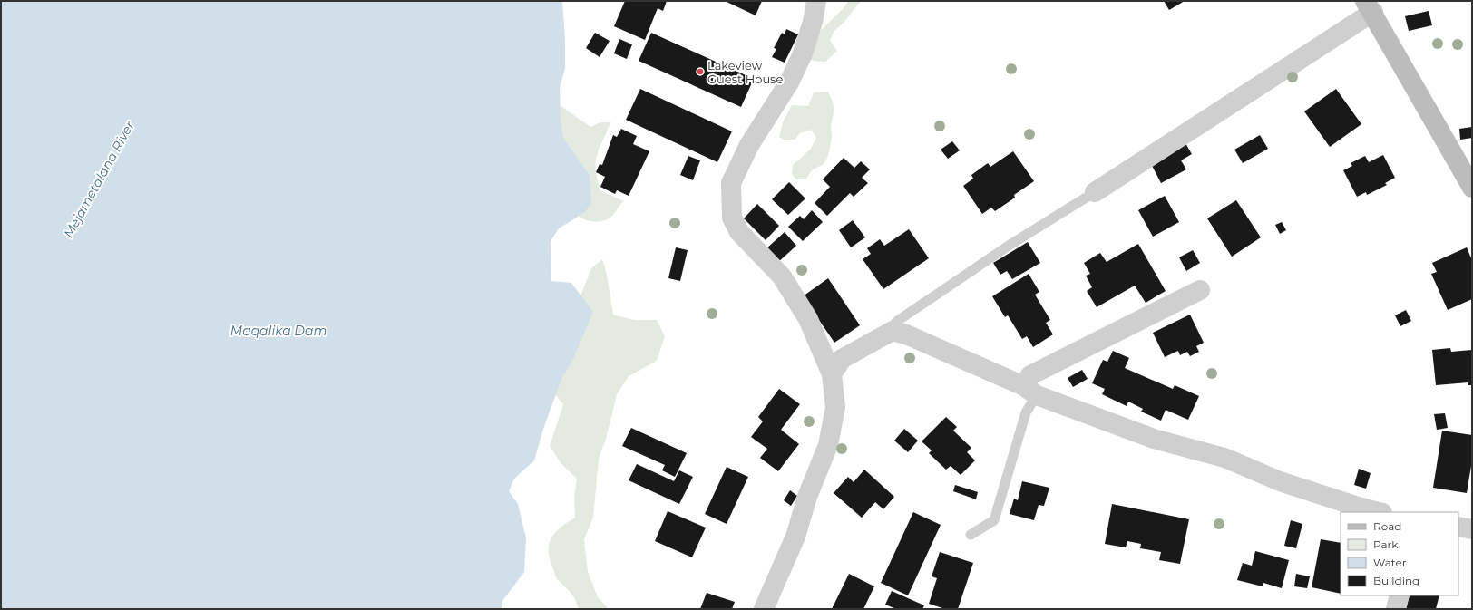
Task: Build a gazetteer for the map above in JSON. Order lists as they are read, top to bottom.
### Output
{
  "water": ["Mejametalana River", "Maqalika Dam"],
  "places": ["Lakeview Guest House"],
  "legend": [
    "Road",
    "Park",
    "Water",
    "Building"
  ]
}
